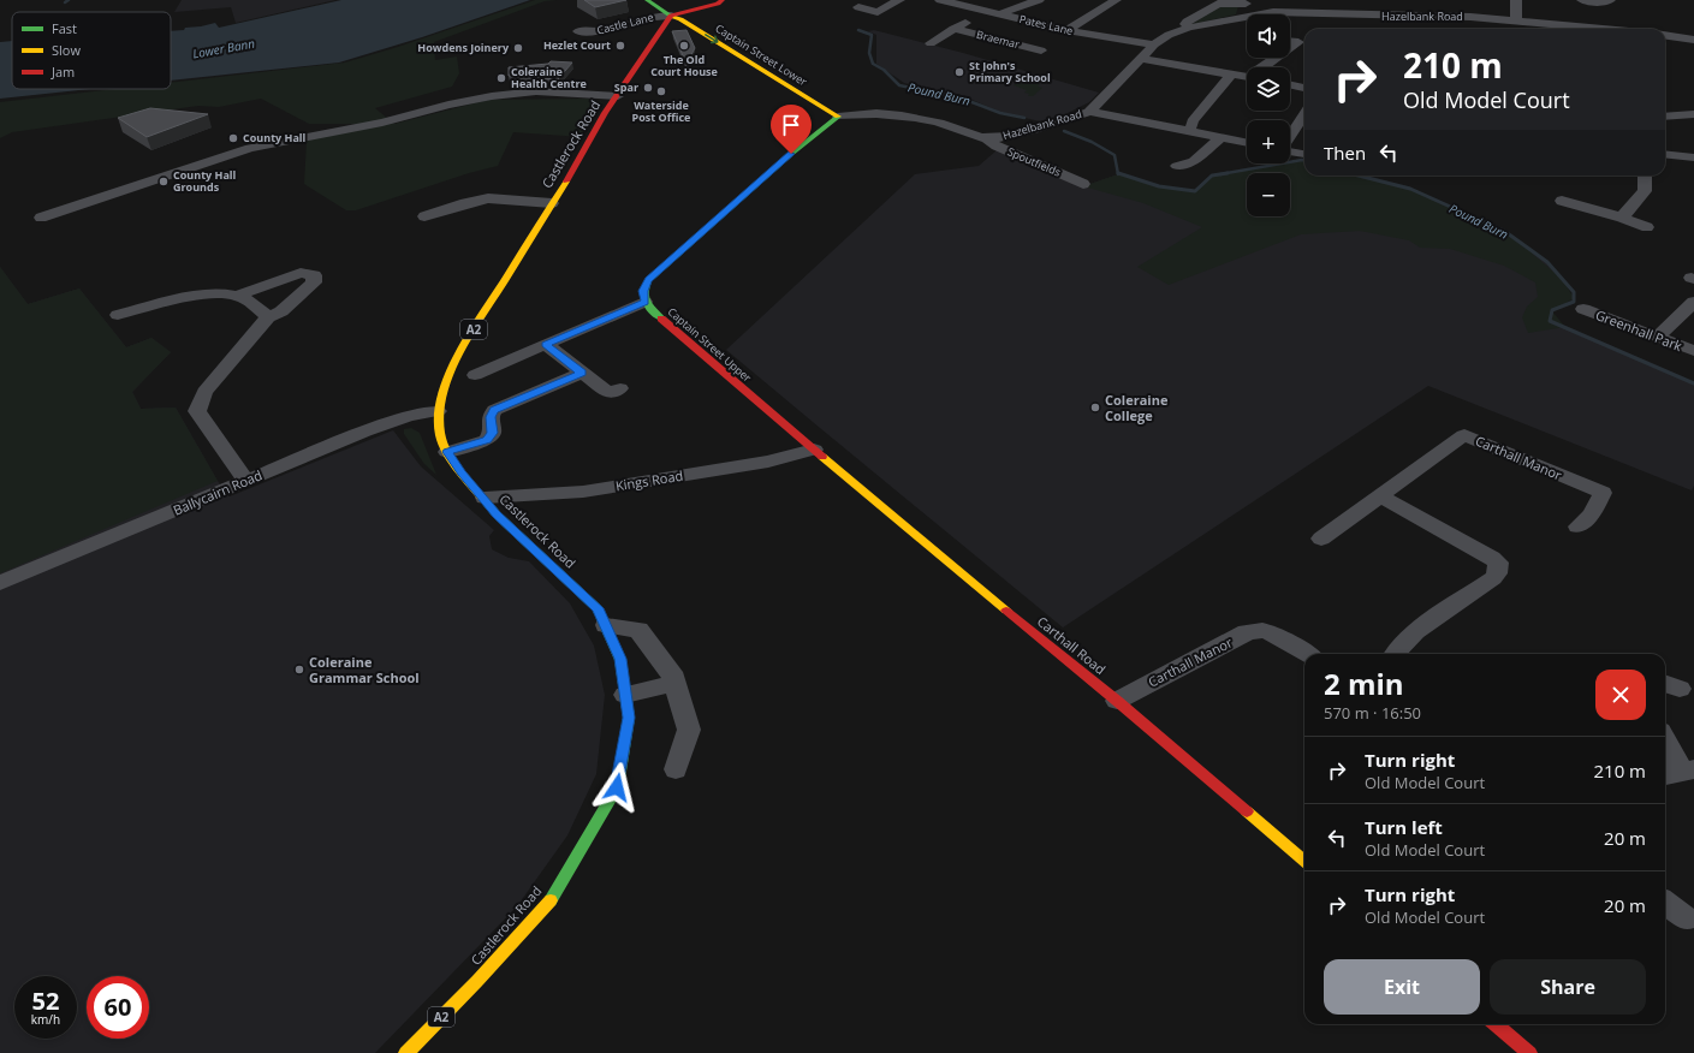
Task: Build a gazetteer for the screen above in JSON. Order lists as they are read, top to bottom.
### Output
{
  "streets": {
    "main road": [
      "Captain Street Lower",
      "Castlerock Road",
      "A2",
      "Captain Street Upper",
      "Carthall Road"
    ],
    "street": [
      "Hazelbank Road",
      "Castle Lane",
      "Pates Lane",
      "Braemar",
      "Spoutfields",
      "Greenhall Park",
      "Carthall Manor",
      "Kings Road",
      "Ballycairn Road"
    ]
  },
  "crossings": [
    ["Hazelbank Road", "Pates Lane"],
    ["Hazelbank Road", "Captain Street Lower"],
    ["Hazelbank Road", "Spoutfields"],
    ["Castle Lane", "Captain Street Lower"],
    ["Castle Lane", "Castlerock Road"],
    ["Pates Lane", "Braemar"],
    ["Captain Street Lower", "Castlerock Road"],
    ["Castlerock Road", "Kings Road"],
    ["Castlerock Road", "Ballycairn Road"],
    ["Captain Street Upper", "Kings Road"],
    ["Captain Street Upper", "Carthall Road"],
    ["Carthall Manor", "Carthall Road"],
    ["Kings Road", "Carthall Road"]
  ],
  "one_way": ["Captain Street Lower"],
  "water": ["Lower Bann", "Pound Burn"],
  "places": [
    "Hezlet Court",
    "The Old Court House",
    "Howdens Joinery",
    "St John's Primary School",
    "Coleraine Health Centre",
    "Spar",
    "Waterside Post Office",
    "County Hall",
    "County Hall Grounds",
    "Coleraine College",
    "Coleraine Grammar School"
  ],
  "legend": ["Fast", "Slow", "Jam"],
  "page": {
    "map_buttons": ["+", "−"],
    "turn": ["210 m", "Old Model Court"],
    "then": "Then",
    "heading": ["2 min", "570 m · 16:50"],
    "list": [
      {
        "name": "Turn right",
        "note": "Old Model Court",
        "value": "210 m"
      },
      {
        "name": "Turn left",
        "note": "Old Model Court",
        "value": "20 m"
      },
      {
        "name": "Turn right",
        "note": "Old Model Court",
        "value": "20 m"
      }
    ],
    "buttons": ["Exit", "Share"],
    "speed": "52 km/h",
    "limit": "60"
  }
}
